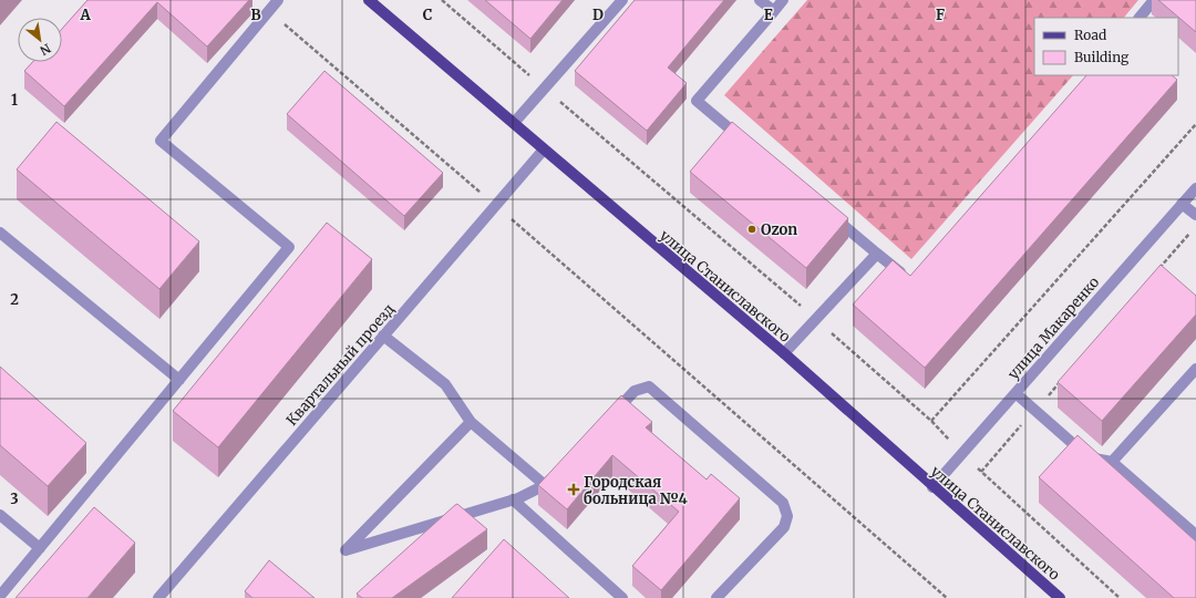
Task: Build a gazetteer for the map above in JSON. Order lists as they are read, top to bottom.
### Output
{
  "streets": {
    "main road": ["улица Станиславского"],
    "street": ["улица Макаренко", "Квартальный проезд"]
  },
  "crossings": [
    ["улица Станиславского", "улица Макаренко"],
    ["улица Станиславского", "Квартальный проезд"]
  ],
  "places": {
    "other": ["Ozon"],
    "health": ["Городская больница №4"]
  },
  "legend": ["Road", "Building"],
  "north": "bottom right",
  "grid": {
    "columns": [
      "A",
      "B",
      "C",
      "D",
      "E",
      "F"
    ],
    "rows": ["1", "2", "3"]
  }
}
